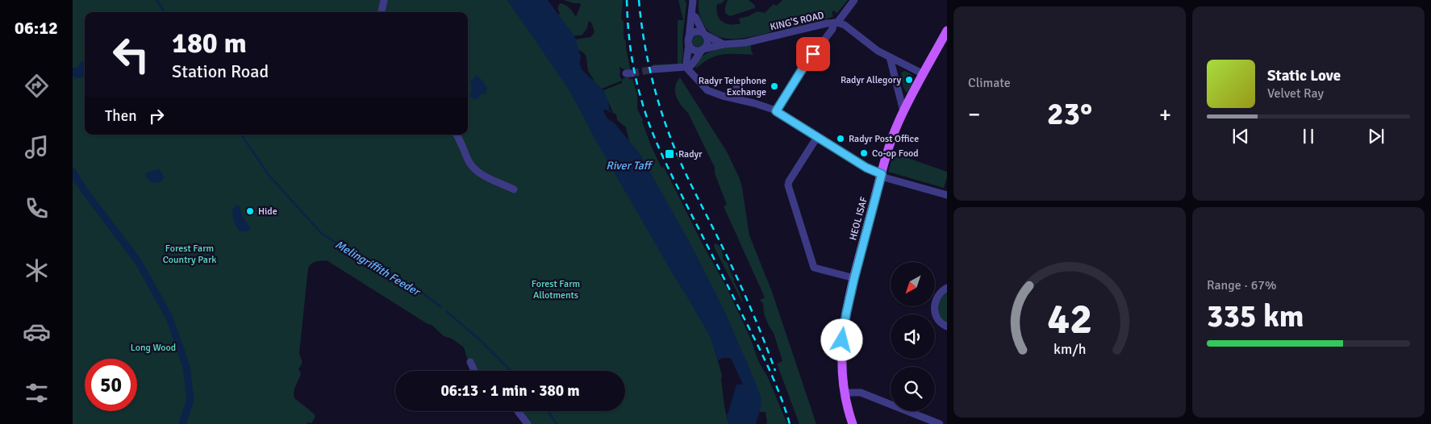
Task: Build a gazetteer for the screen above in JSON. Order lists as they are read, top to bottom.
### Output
{
  "streets": {
    "main road": ["HEOL ISAF"],
    "street": ["KING'S ROAD"]
  },
  "crossings": [
    ["KING'S ROAD", "HEOL ISAF"]
  ],
  "water": ["River Taff", "Melingriffith Feeder"],
  "parks": ["Forest Farm Country Park", "Forest Farm Allotments", "Long Wood"],
  "places": {
    "other": [
      "Radyr Allegory",
      "Radyr Telephone Exchange",
      "Radyr Post Office",
      "Co-op Food",
      "Hide"
    ],
    "transit": ["Radyr"]
  },
  "north": "bottom left",
  "page": {
    "tabs": "06:12",
    "tile": [
      "Climate",
      ["Range · 67%", "335 km"]
    ],
    "turn": ["180 m", "Station Road"],
    "song": ["Static Love", "Velvet Ray"],
    "then": "Then",
    "heat": ["−", "23°", "+"],
    "limit": "50",
    "trip": "06:13 · 1 min · 380 m",
    "gauge": ["42", "km/h"]
  }
}
